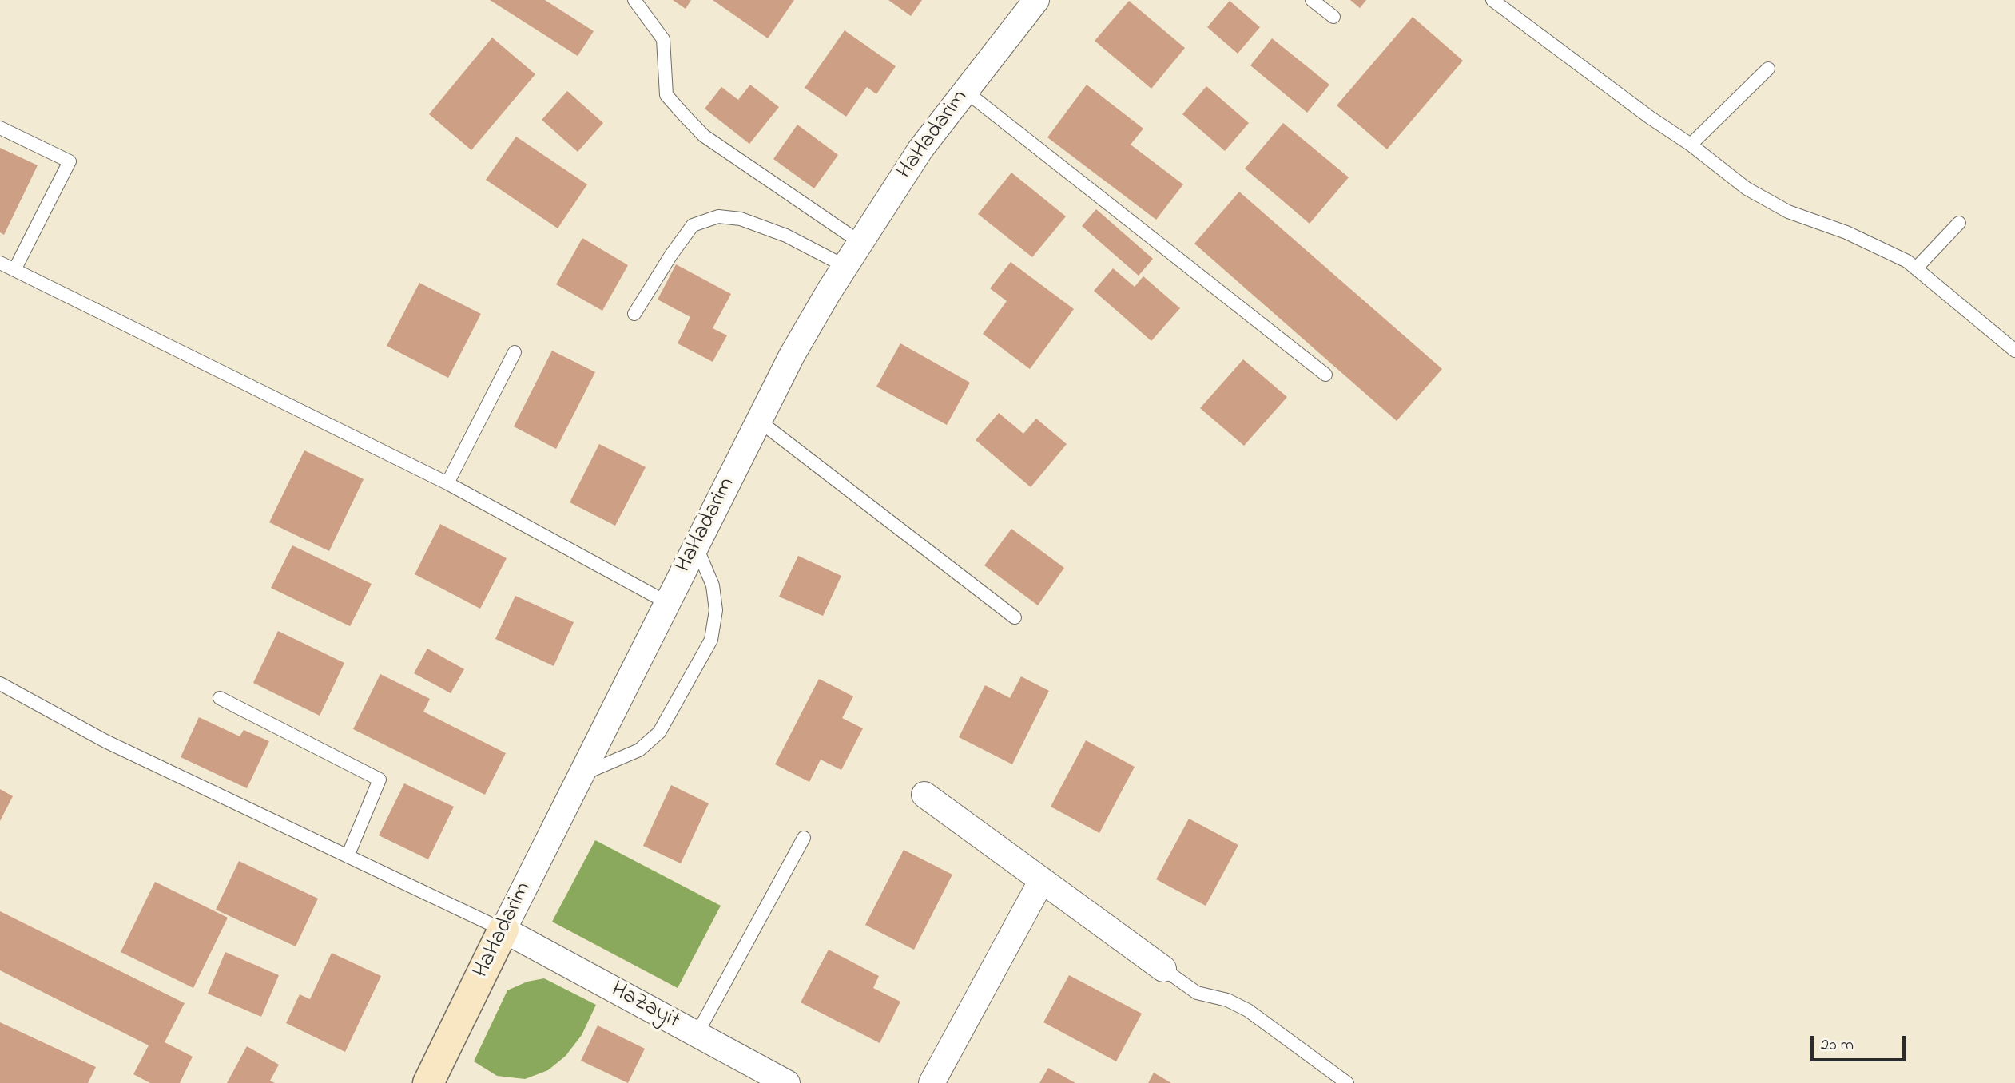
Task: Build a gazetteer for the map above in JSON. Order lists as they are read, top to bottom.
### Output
{
  "streets": {
    "street": ["HaHadarim", "HaZayit"]
  },
  "crossings": [
    ["HaHadarim", "HaZayit"]
  ],
  "scale_bar": "20 m"
}
